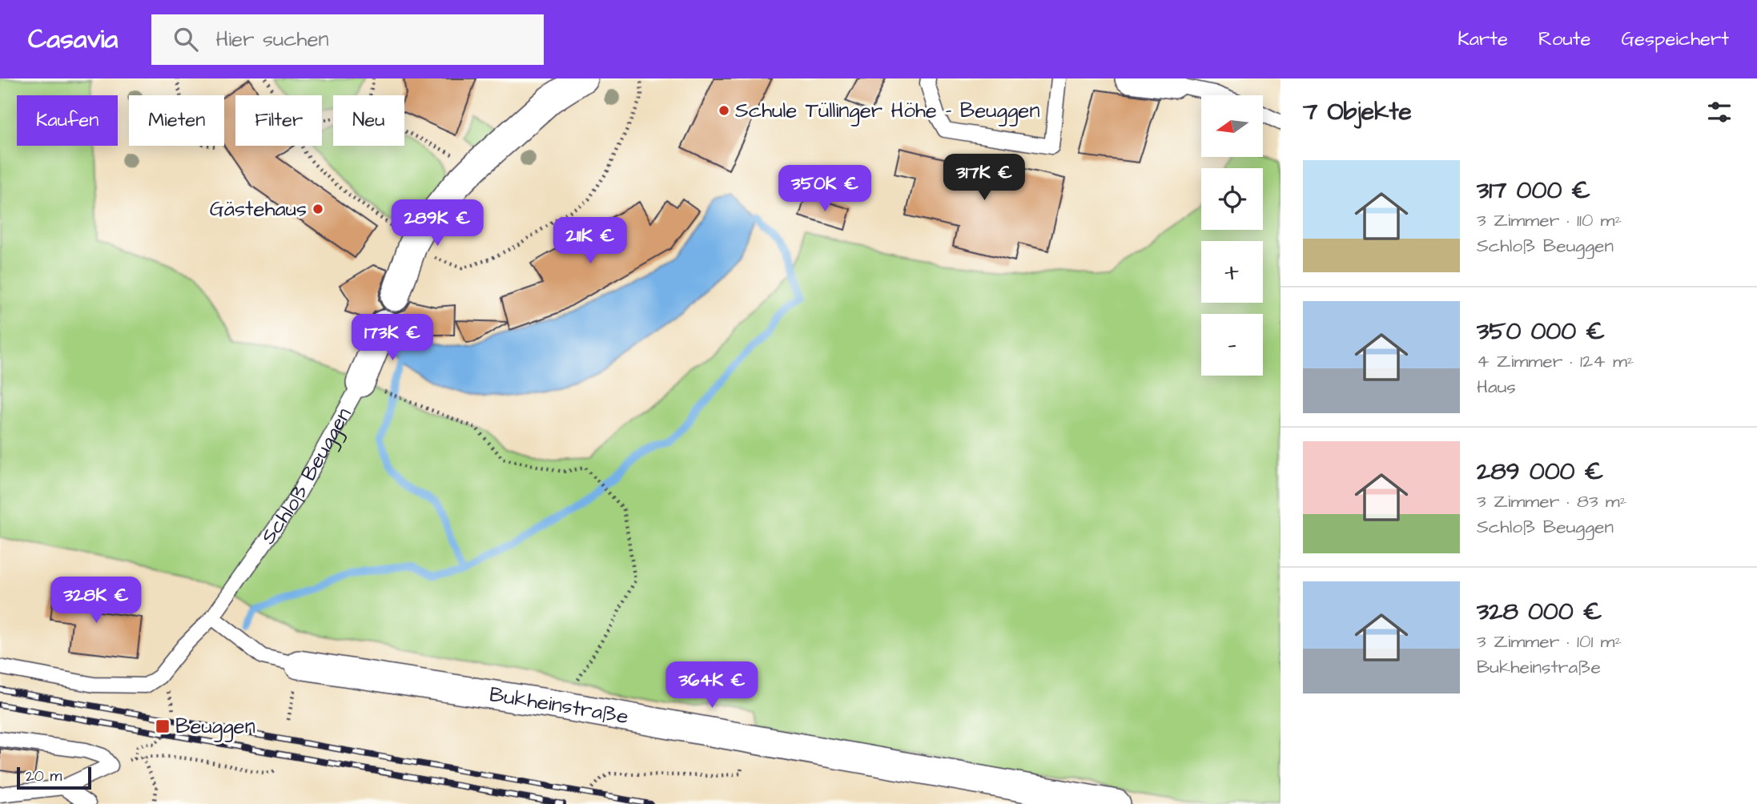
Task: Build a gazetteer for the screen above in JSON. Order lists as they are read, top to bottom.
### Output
{
  "streets": {
    "street": ["Schloß Beuggen", "Bukheinstraße"]
  },
  "crossings": [
    ["Schloß Beuggen", "Bukheinstraße"]
  ],
  "places": {
    "other": ["Schule Tüllinger Höhe - Beuggen", "Gästehaus"],
    "transit": ["Beuggen"]
  },
  "scale_bar": "20 m",
  "north": "left",
  "page": {
    "header": "Casavia",
    "search": "Hier suchen",
    "nav": ["Karte", "Route", "Gespeichert"],
    "heading": "7 Objekte",
    "map_buttons": ["+", "−"],
    "chip": [
      "Kaufen",
      "Mieten",
      "Filter",
      "Neu"
    ],
    "list": [
      {
        "name": "317 000 €",
        "note": "3 Zimmer · 110 m² · Schloß Beuggen"
      },
      {
        "name": "350 000 €",
        "note": "4 Zimmer · 124 m² · Haus"
      },
      {
        "name": "289 000 €",
        "note": "3 Zimmer · 83 m² · Schloß Beuggen"
      },
      {
        "name": "328 000 €",
        "note": "3 Zimmer · 101 m² · Bukheinstraße"
      }
    ],
    "price": [
      "317K €",
      "350K €",
      "289K €",
      "211K €",
      "173K €",
      "328K €",
      "364K €"
    ],
    "scale": "20 m"
  }
}
